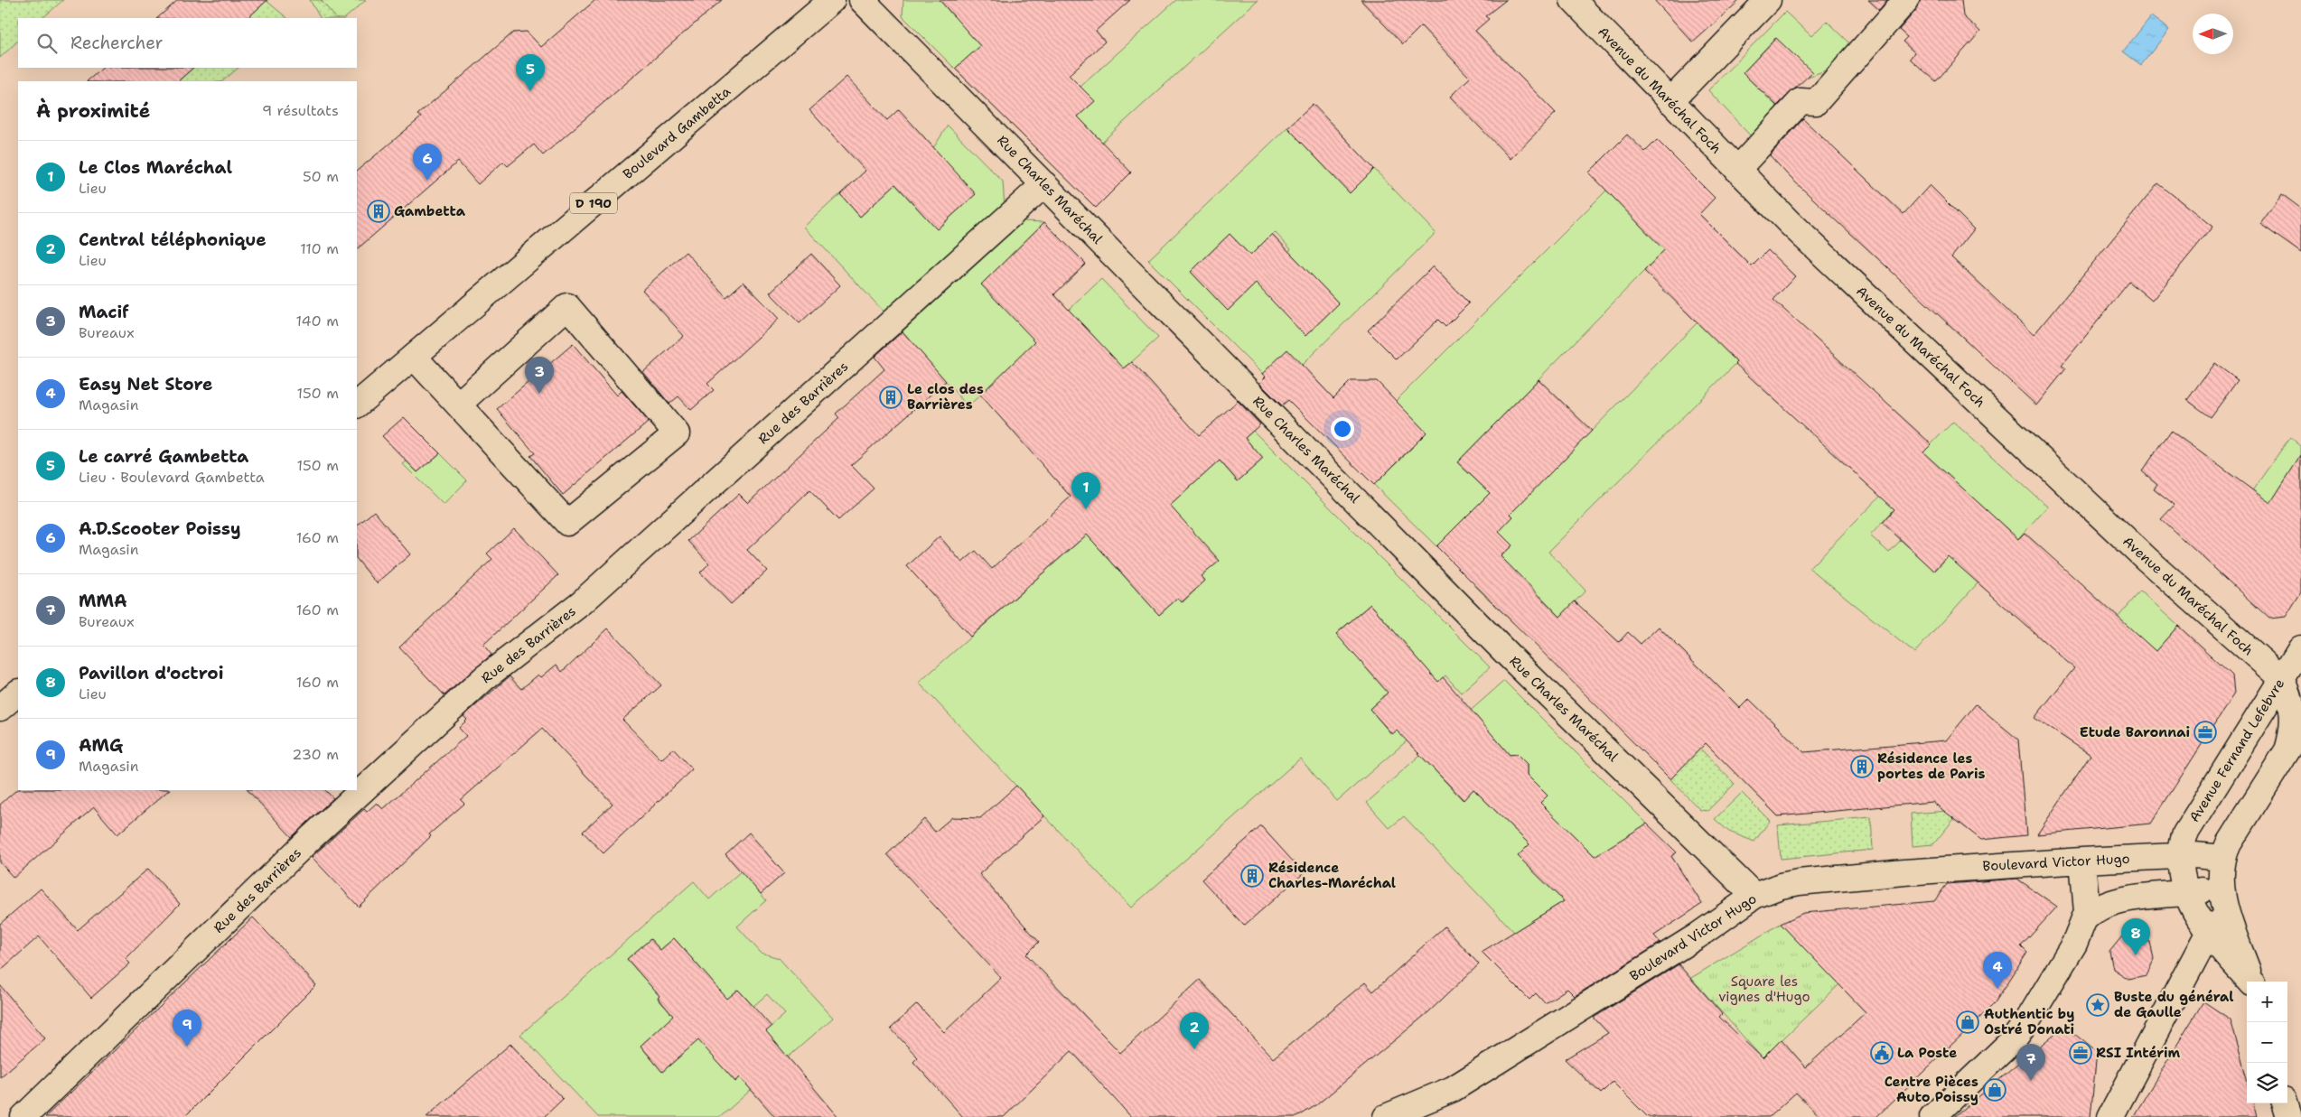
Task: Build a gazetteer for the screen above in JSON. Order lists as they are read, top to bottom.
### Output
{
  "streets": {
    "street": [
      "Avenue du Maréchal Foch",
      "Boulevard Gambetta",
      "Rue Charles Maréchal",
      "D 190",
      "Rue des Barrières",
      "Avenue Fernand Lefebvre",
      "Boulevard Victor Hugo"
    ]
  },
  "crossings": [
    ["Avenue du Maréchal Foch", "Avenue Fernand Lefebvre"],
    ["Rue Charles Maréchal", "Rue des Barrières"],
    ["Rue Charles Maréchal", "Boulevard Victor Hugo"],
    ["Avenue Fernand Lefebvre", "Boulevard Victor Hugo"]
  ],
  "parks": ["Square les vignes d'Hugo"],
  "places": {
    "building": [
      "Gambetta",
      "Le clos des Barrières",
      "Résidence les portes de Paris",
      "Résidence Charles-Maréchal"
    ],
    "office": ["Etude Baronnai", "RSI Intérim"],
    "place": ["Buste du général de Gaulle"],
    "shop": ["Authentic by Ostré Donati", "Centre Pièces Auto Poissy"],
    "public building": ["La Poste"]
  },
  "north": "left",
  "page": {
    "search": "Rechercher",
    "pins": [
      "5",
      "6",
      "3",
      "1",
      "8",
      "4",
      "9",
      "2",
      "7"
    ],
    "heading": ["À proximité", "9 résultats"],
    "list": [
      {
        "mark": "1",
        "name": "Le Clos Maréchal",
        "note": "Lieu",
        "value": "50 m"
      },
      {
        "mark": "2",
        "name": "Central téléphonique",
        "note": "Lieu",
        "value": "110 m"
      },
      {
        "mark": "3",
        "name": "Macif",
        "note": "Bureaux",
        "value": "140 m"
      },
      {
        "mark": "4",
        "name": "Easy Net Store",
        "note": "Magasin",
        "value": "150 m"
      },
      {
        "mark": "5",
        "name": "Le carré Gambetta",
        "note": "Lieu · Boulevard Gambetta",
        "value": "150 m"
      },
      {
        "mark": "6",
        "name": "A.D.Scooter Poissy",
        "note": "Magasin",
        "value": "160 m"
      },
      {
        "mark": "7",
        "name": "MMA",
        "note": "Bureaux",
        "value": "160 m"
      },
      {
        "mark": "8",
        "name": "Pavillon d'octroi",
        "note": "Lieu",
        "value": "160 m"
      },
      {
        "mark": "9",
        "name": "AMG",
        "note": "Magasin",
        "value": "230 m"
      }
    ],
    "map_buttons": ["+", "−"]
  }
}
